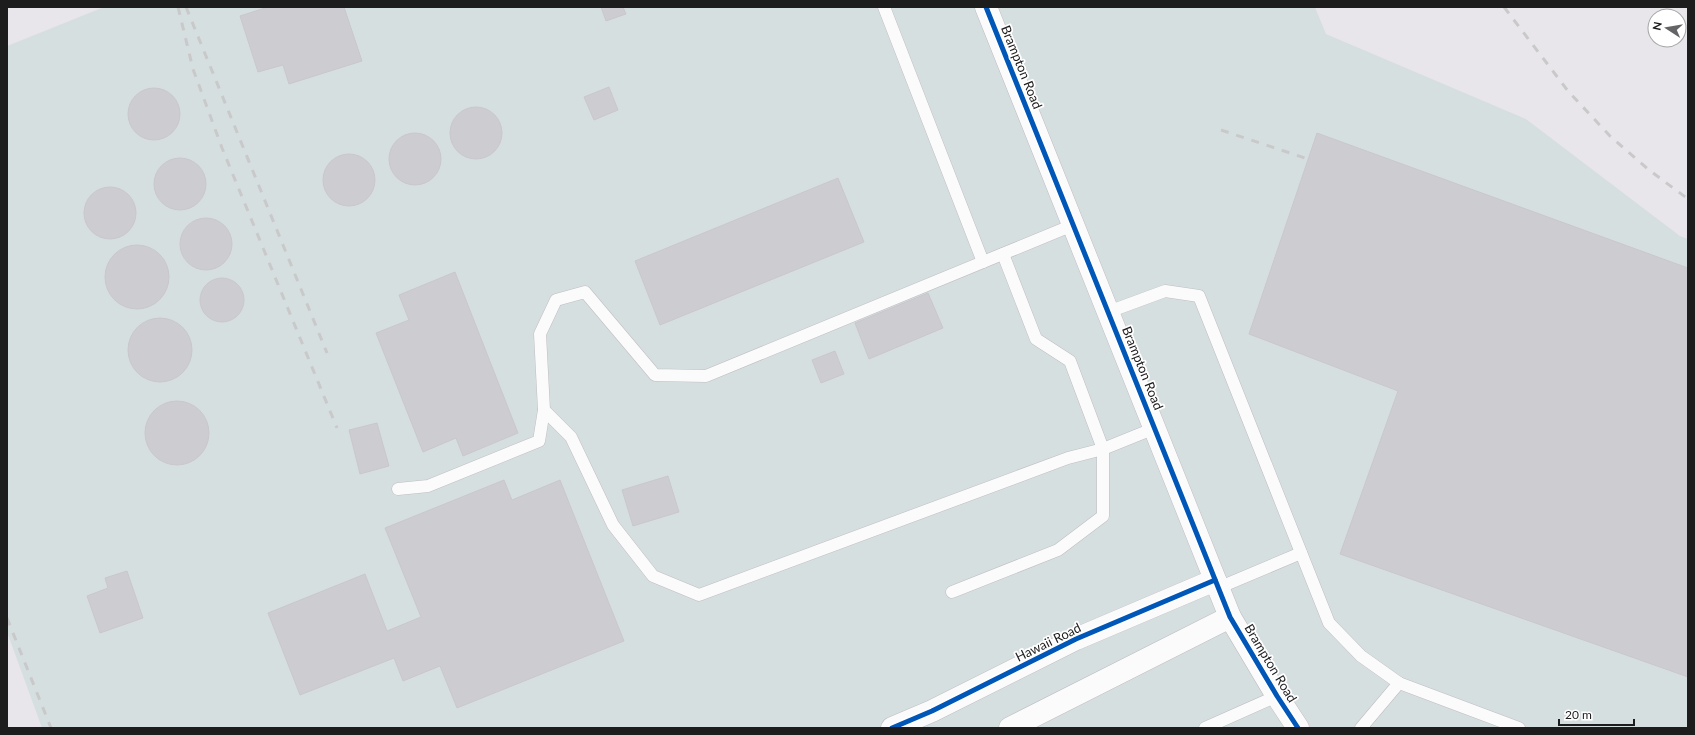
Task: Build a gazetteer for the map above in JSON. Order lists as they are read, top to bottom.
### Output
{
  "streets": {
    "street": ["Brampton Road", "Hawaii Road"]
  },
  "crossings": [
    ["Brampton Road", "Hawaii Road"]
  ],
  "scale_bar": "20 m",
  "north": "left"
}
